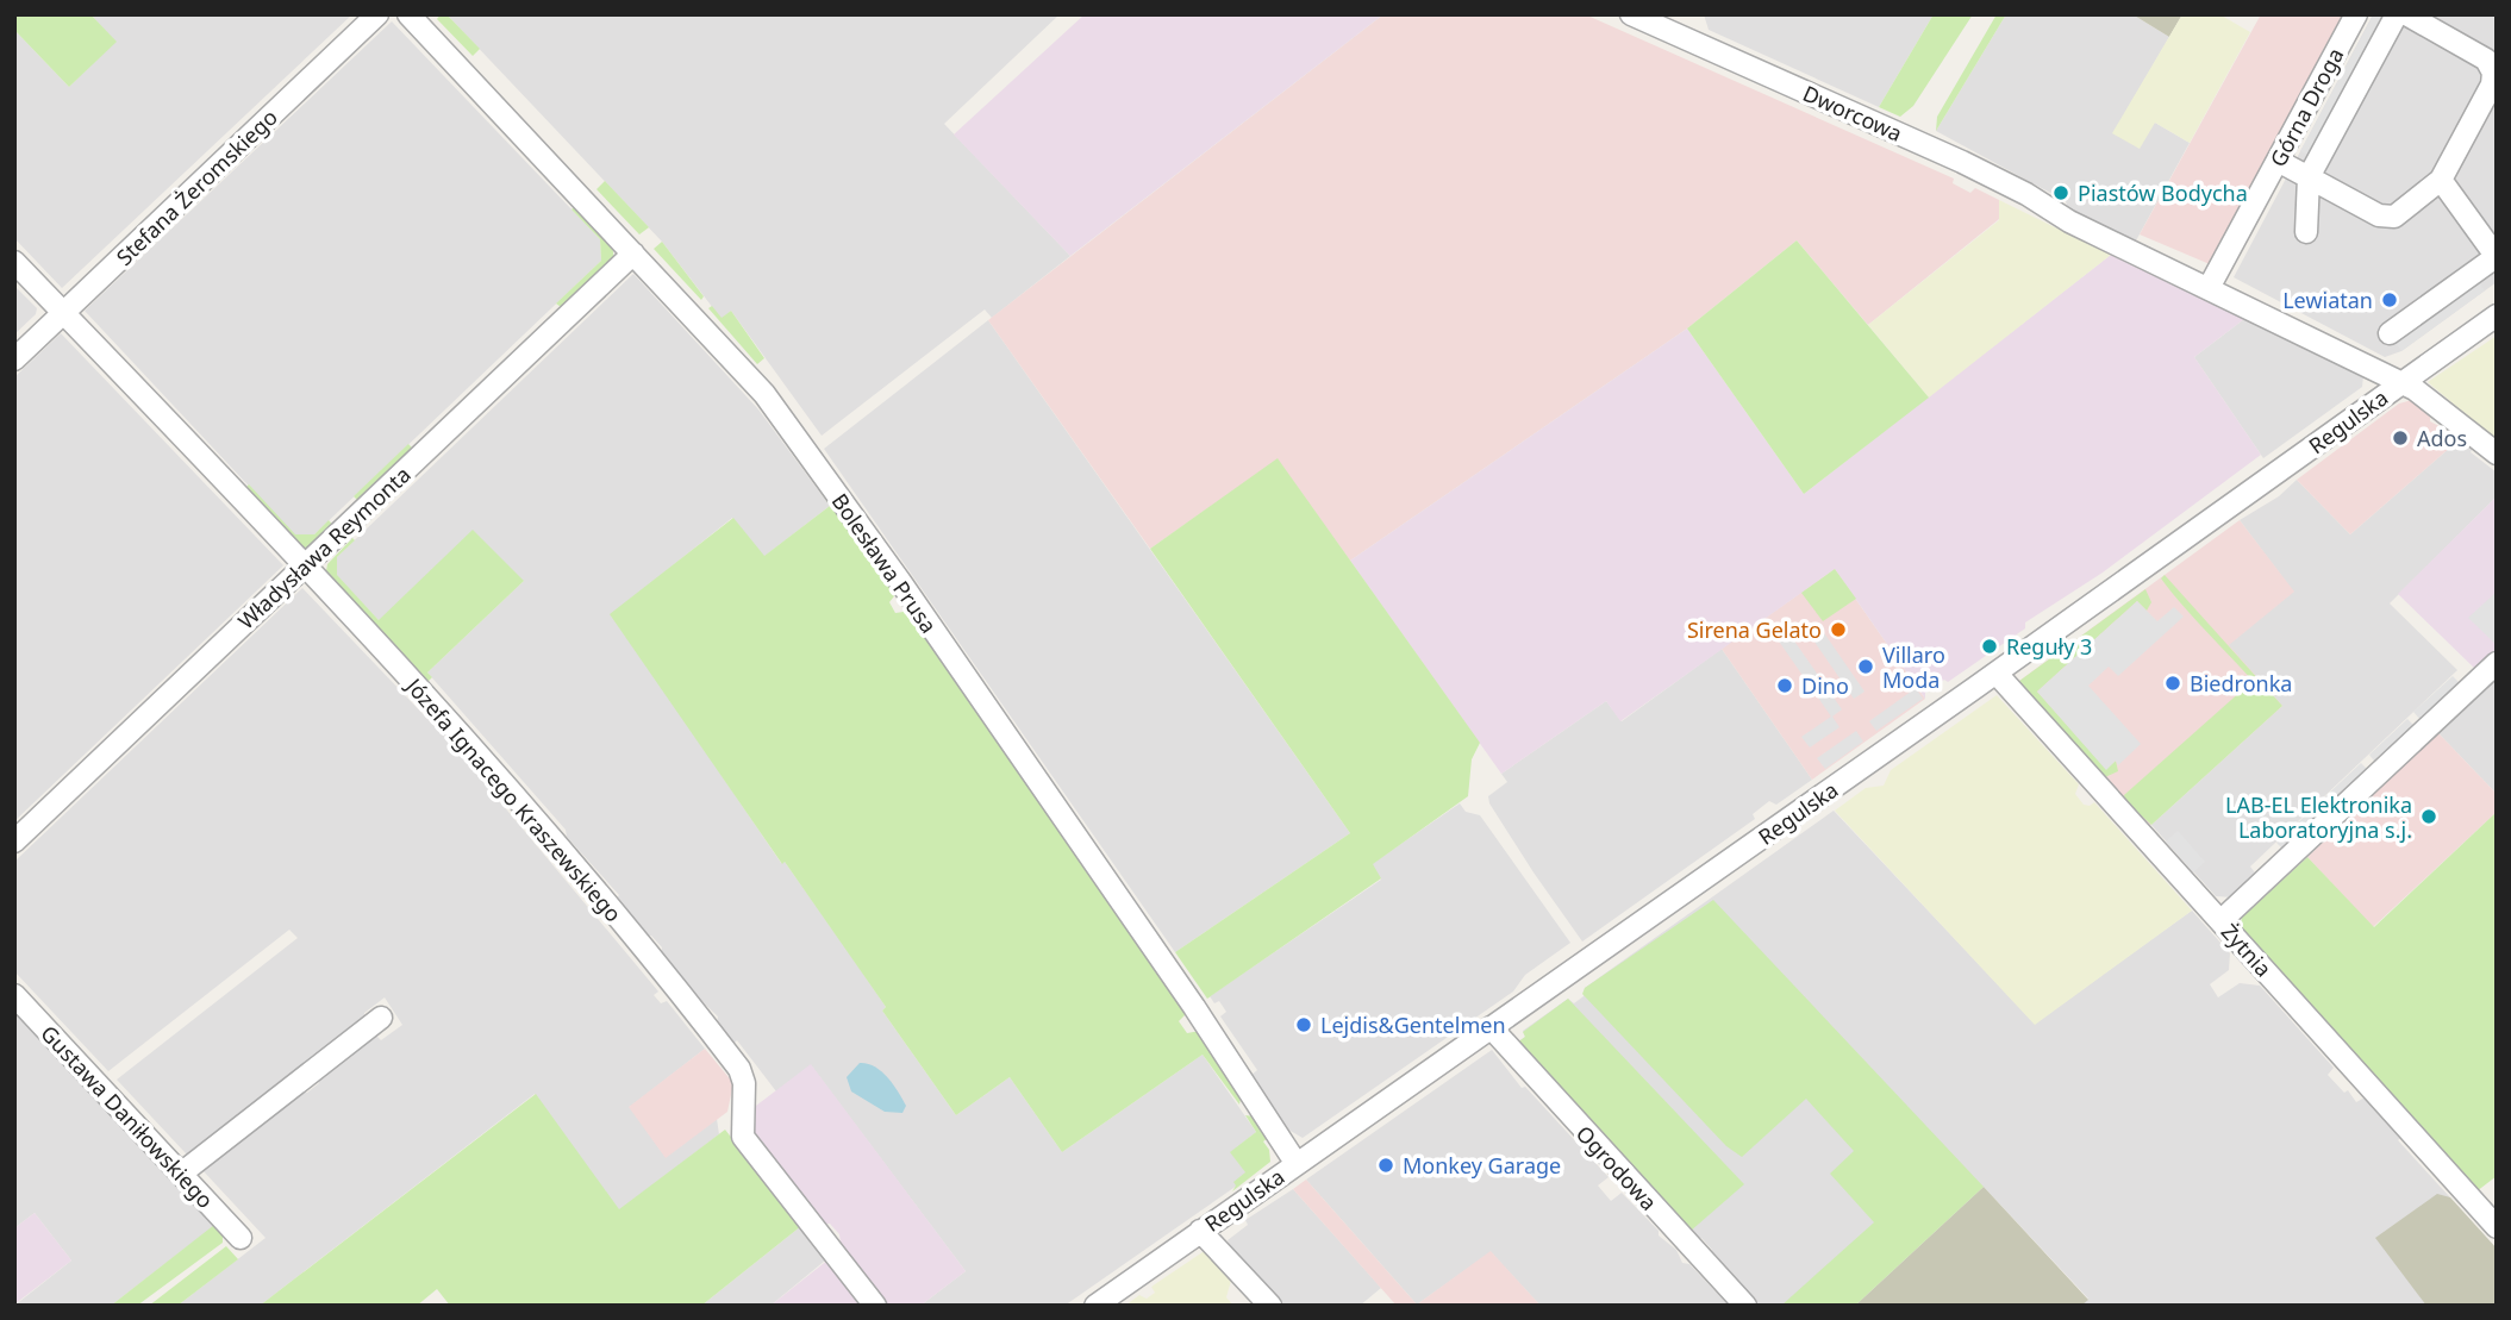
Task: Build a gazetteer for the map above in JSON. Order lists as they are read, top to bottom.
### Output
{
  "streets": {
    "street": [
      "Górna Droga",
      "Dworcowa",
      "Stefana Żeromskiego",
      "Regulska",
      "Władysława Reymonta",
      "Bolesława Prusa",
      "Józefa Ignacego Kraszewskiego",
      "Żytnia",
      "Gustawa Daniłowskiego",
      "Ogrodowa"
    ]
  },
  "crossings": [
    ["Górna Droga", "Dworcowa"],
    ["Dworcowa", "Regulska"],
    ["Stefana Żeromskiego", "Józefa Ignacego Kraszewskiego"],
    ["Regulska", "Bolesława Prusa"],
    ["Regulska", "Żytnia"],
    ["Regulska", "Ogrodowa"],
    ["Władysława Reymonta", "Bolesława Prusa"],
    ["Władysława Reymonta", "Józefa Ignacego Kraszewskiego"]
  ],
  "places": [
    "Piastów Bodycha",
    "Lewiatan",
    "Ados",
    "Sirena Gelato",
    "Reguły 3",
    "Villaro Moda",
    "Biedronka",
    "Dino",
    "LAB-EL Elektronika Laboratoryjna s.j.",
    "Lejdis&Gentelmen",
    "Monkey Garage"
  ]
}
